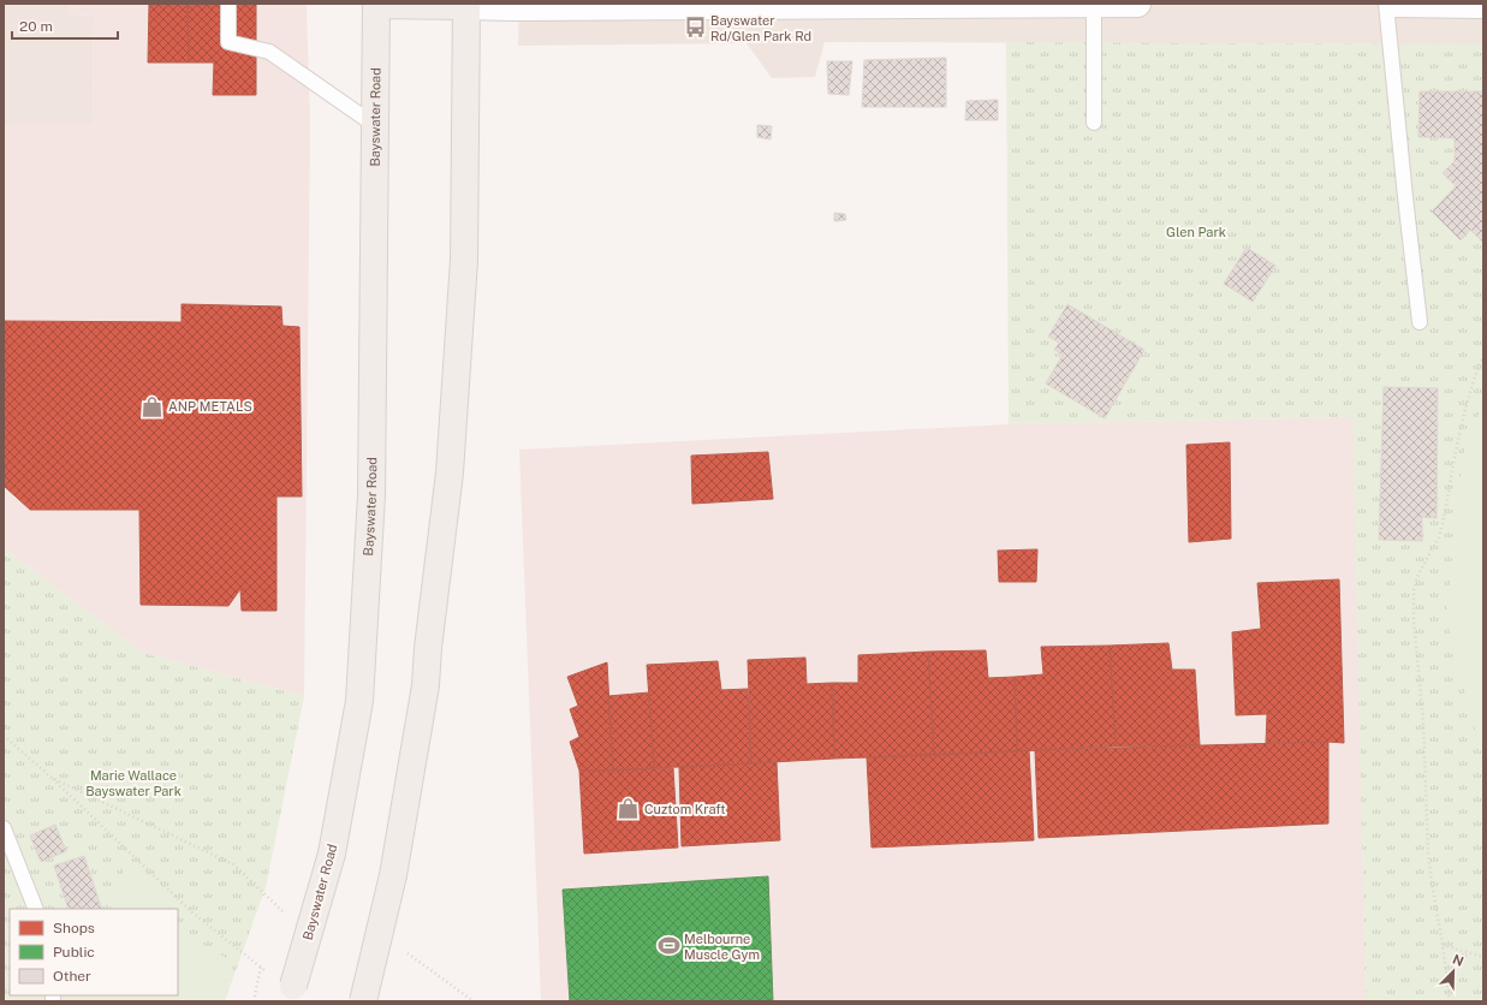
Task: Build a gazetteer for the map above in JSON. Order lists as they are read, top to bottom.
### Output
{
  "streets": {
    "main road": ["Bayswater Road"]
  },
  "parks": ["Glen Park", "Marie Wallace Bayswater Park"],
  "places": {
    "bus stop": ["Bayswater Rd/Glen Park Rd"],
    "shop": ["ANP METALS", "Cuztom Kraft"],
    "sports": ["Melbourne Muscle Gym"]
  },
  "legend": ["Shops", "Public", "Other"],
  "scale_bar": "20 m",
  "north": "top right"
}
